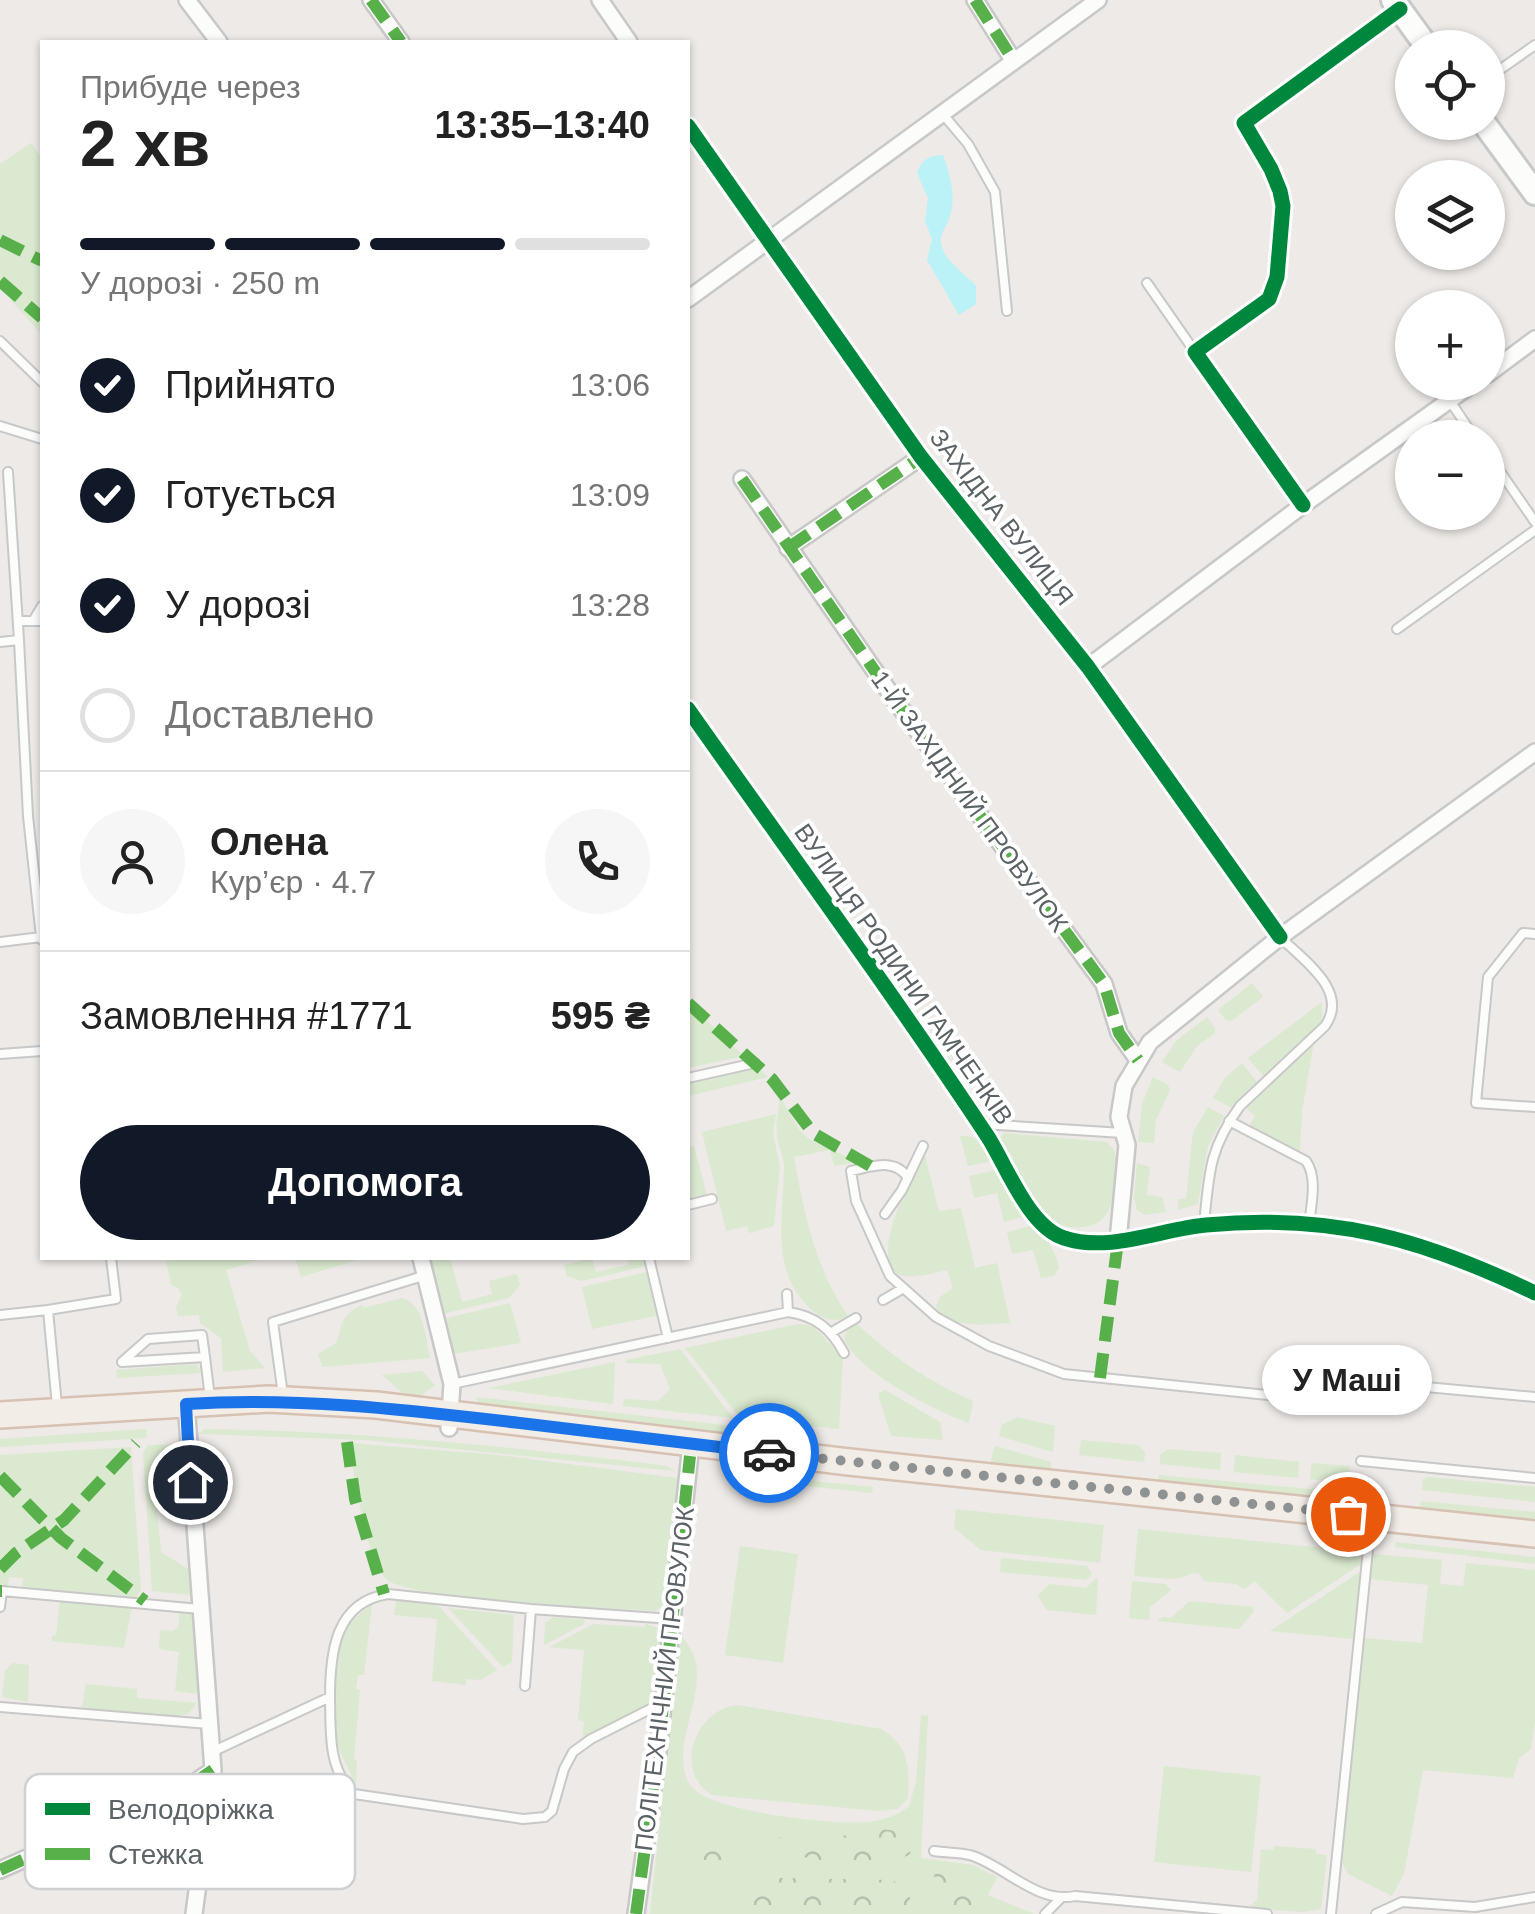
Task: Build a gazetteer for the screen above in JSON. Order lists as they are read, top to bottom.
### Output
{
  "streets": {
    "street": [
      "ЗАХІДНА ВУЛИЦЯ",
      "1-Й ЗАХІДНИЙ ПРОВУЛОК",
      "ВУЛИЦЯ РОДИНИ ГАМЧЕНКІВ",
      "ПОЛІТЕХНІЧНИЙ ПРОВУЛОК"
    ]
  },
  "places": ["У Маші"],
  "legend": ["Велодоріжка", "Стежка"],
  "page": {
    "map_buttons": ["+", "−"],
    "heading": ["2 хв", "Прибуде через", "13:35–13:40"],
    "panel": [
      "Олена",
      "Кур’єр · 4.7",
      "Замовлення #1771",
      "595 ₴"
    ],
    "bar": "У дорозі · 250 m",
    "list": [
      ["Прийнято", "13:06"],
      ["Готується", "13:09"],
      ["У дорозі", "13:28"],
      "Доставлено"
    ],
    "buttons": "Допомога",
    "bubble": "У Маші"
  }
}
